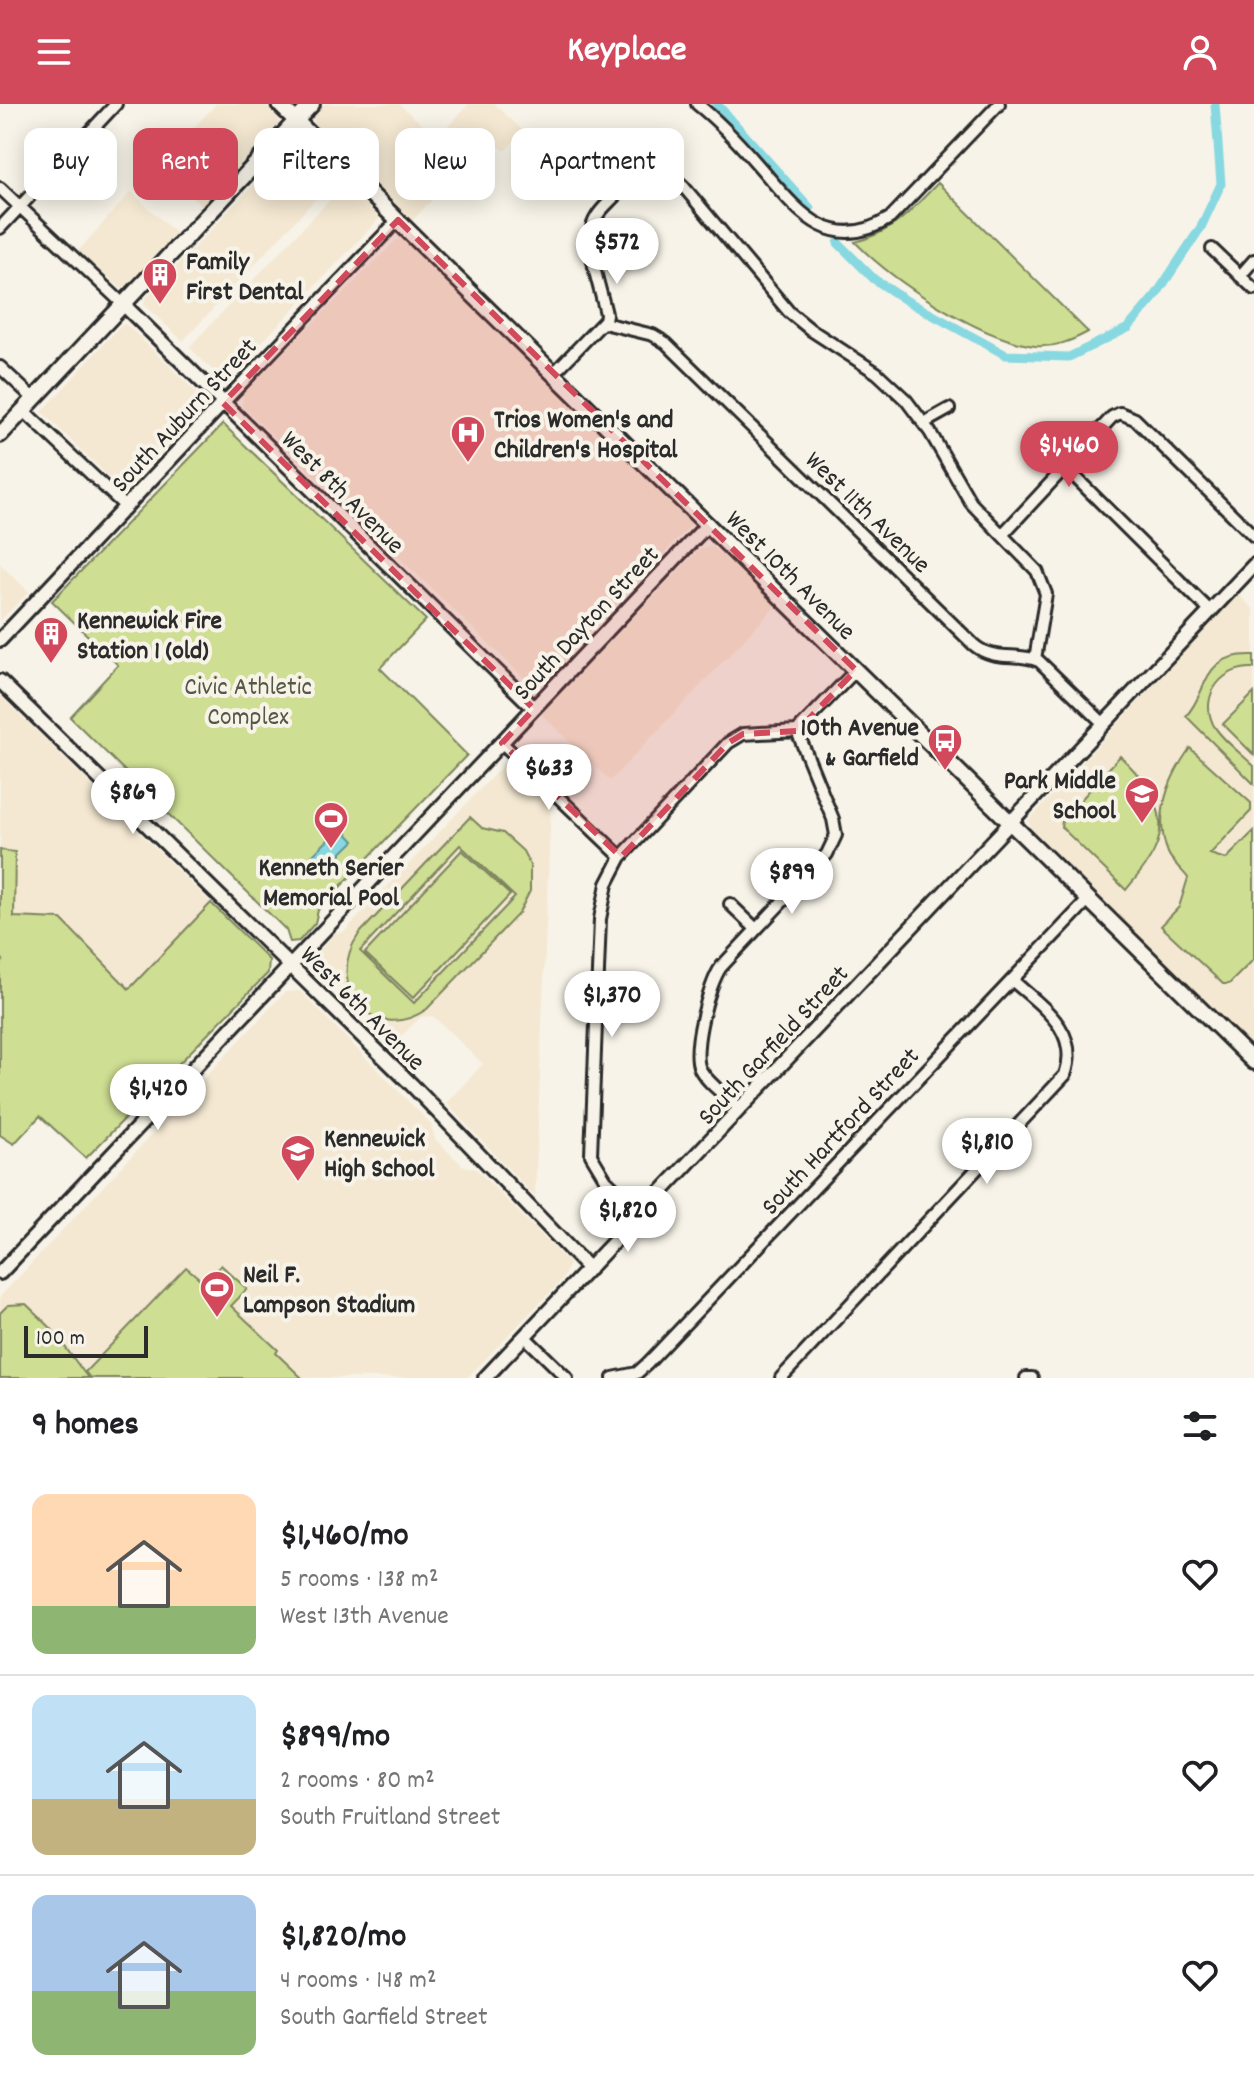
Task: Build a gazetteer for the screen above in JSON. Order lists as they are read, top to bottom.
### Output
{
  "streets": {
    "main road": ["West 10th Avenue"],
    "street": [
      "South Auburn Street",
      "West 8th Avenue",
      "West 11th Avenue",
      "South Dayton Street",
      "West 6th Avenue",
      "South Garfield Street",
      "South Hartford Street"
    ]
  },
  "crossings": [
    ["South Auburn Street", "West 8th Avenue"],
    ["South Auburn Street", "West 10th Avenue"],
    ["West 8th Avenue", "South Dayton Street"],
    ["West 10th Avenue", "South Dayton Street"],
    ["West 10th Avenue", "South Garfield Street"],
    ["West 10th Avenue", "South Hartford Street"],
    ["South Dayton Street", "West 6th Avenue"],
    ["West 6th Avenue", "South Garfield Street"]
  ],
  "parks": ["Civic Athletic Complex"],
  "places": {
    "building": ["Family First Dental", "Kennewick Fire Station 1 (old)"],
    "hospital": ["Trios Women's and Children's Hospital"],
    "bus stop": ["10th Avenue & Garfield"],
    "school or university": ["Park Middle School", "Kennewick High School"],
    "sports": ["Kenneth Serier Memorial Pool", "Neil F. Lampson Stadium"]
  },
  "scale_bar": "100 m",
  "page": {
    "header": "Keyplace",
    "chip": [
      "Buy",
      "Rent",
      "Filters",
      "New",
      "Apartment"
    ],
    "price": [
      "$572",
      "$1,460",
      "$633",
      "$869",
      "$899",
      "$1,370",
      "$1,420",
      "$1,810",
      "$1,820"
    ],
    "scale": "100 m",
    "heading": "9 homes",
    "list": [
      {
        "name": "$1,460/mo",
        "note": "5 rooms · 138 m² · West 13th Avenue"
      },
      {
        "name": "$899/mo",
        "note": "2 rooms · 80 m² · South Fruitland Street"
      },
      {
        "name": "$1,820/mo",
        "note": "4 rooms · 148 m² · South Garfield Street"
      }
    ]
  }
}
